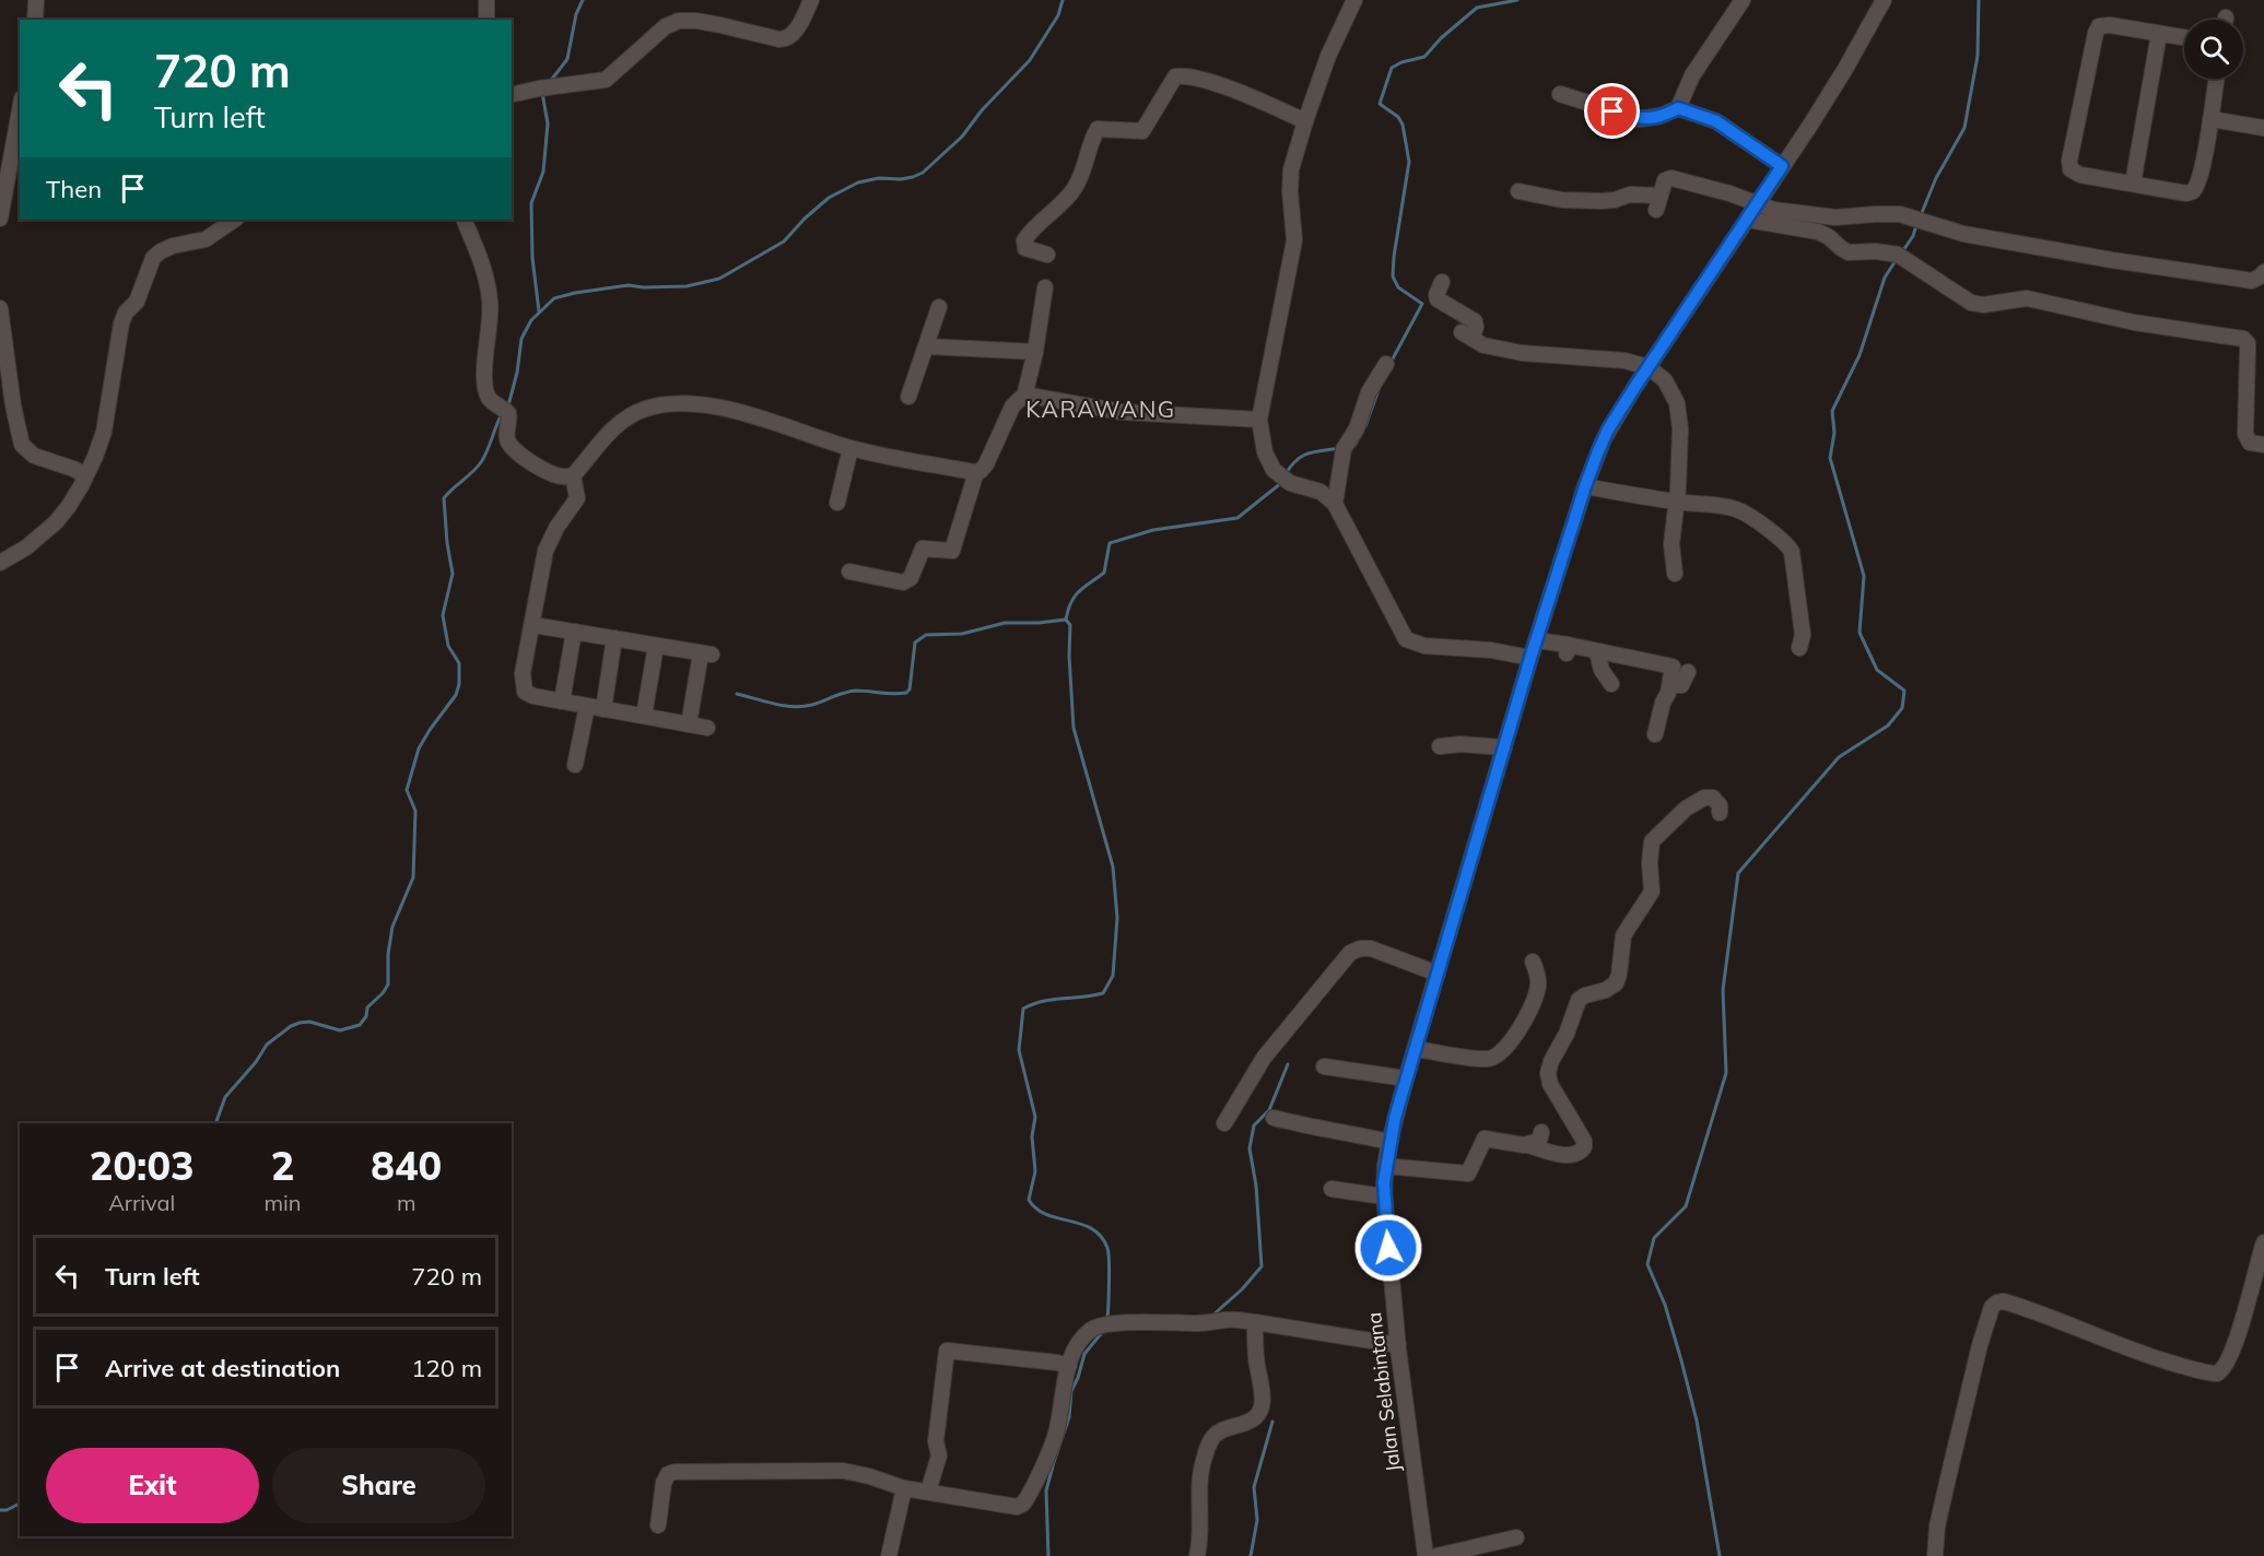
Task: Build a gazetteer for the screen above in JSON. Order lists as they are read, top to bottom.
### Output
{
  "streets": {
    "street": ["Jalan Selabintana"]
  },
  "districts": ["KARAWANG"],
  "page": {
    "turn": ["720 m", "Turn left"],
    "then": "Then",
    "eta": [
      "20:03",
      "Arrival",
      "2",
      "min",
      "840",
      "m"
    ],
    "list": [
      {
        "name": "Turn left",
        "value": "720 m"
      },
      {
        "name": "Arrive at destination",
        "value": "120 m"
      }
    ],
    "buttons": ["Exit", "Share"]
  }
}
